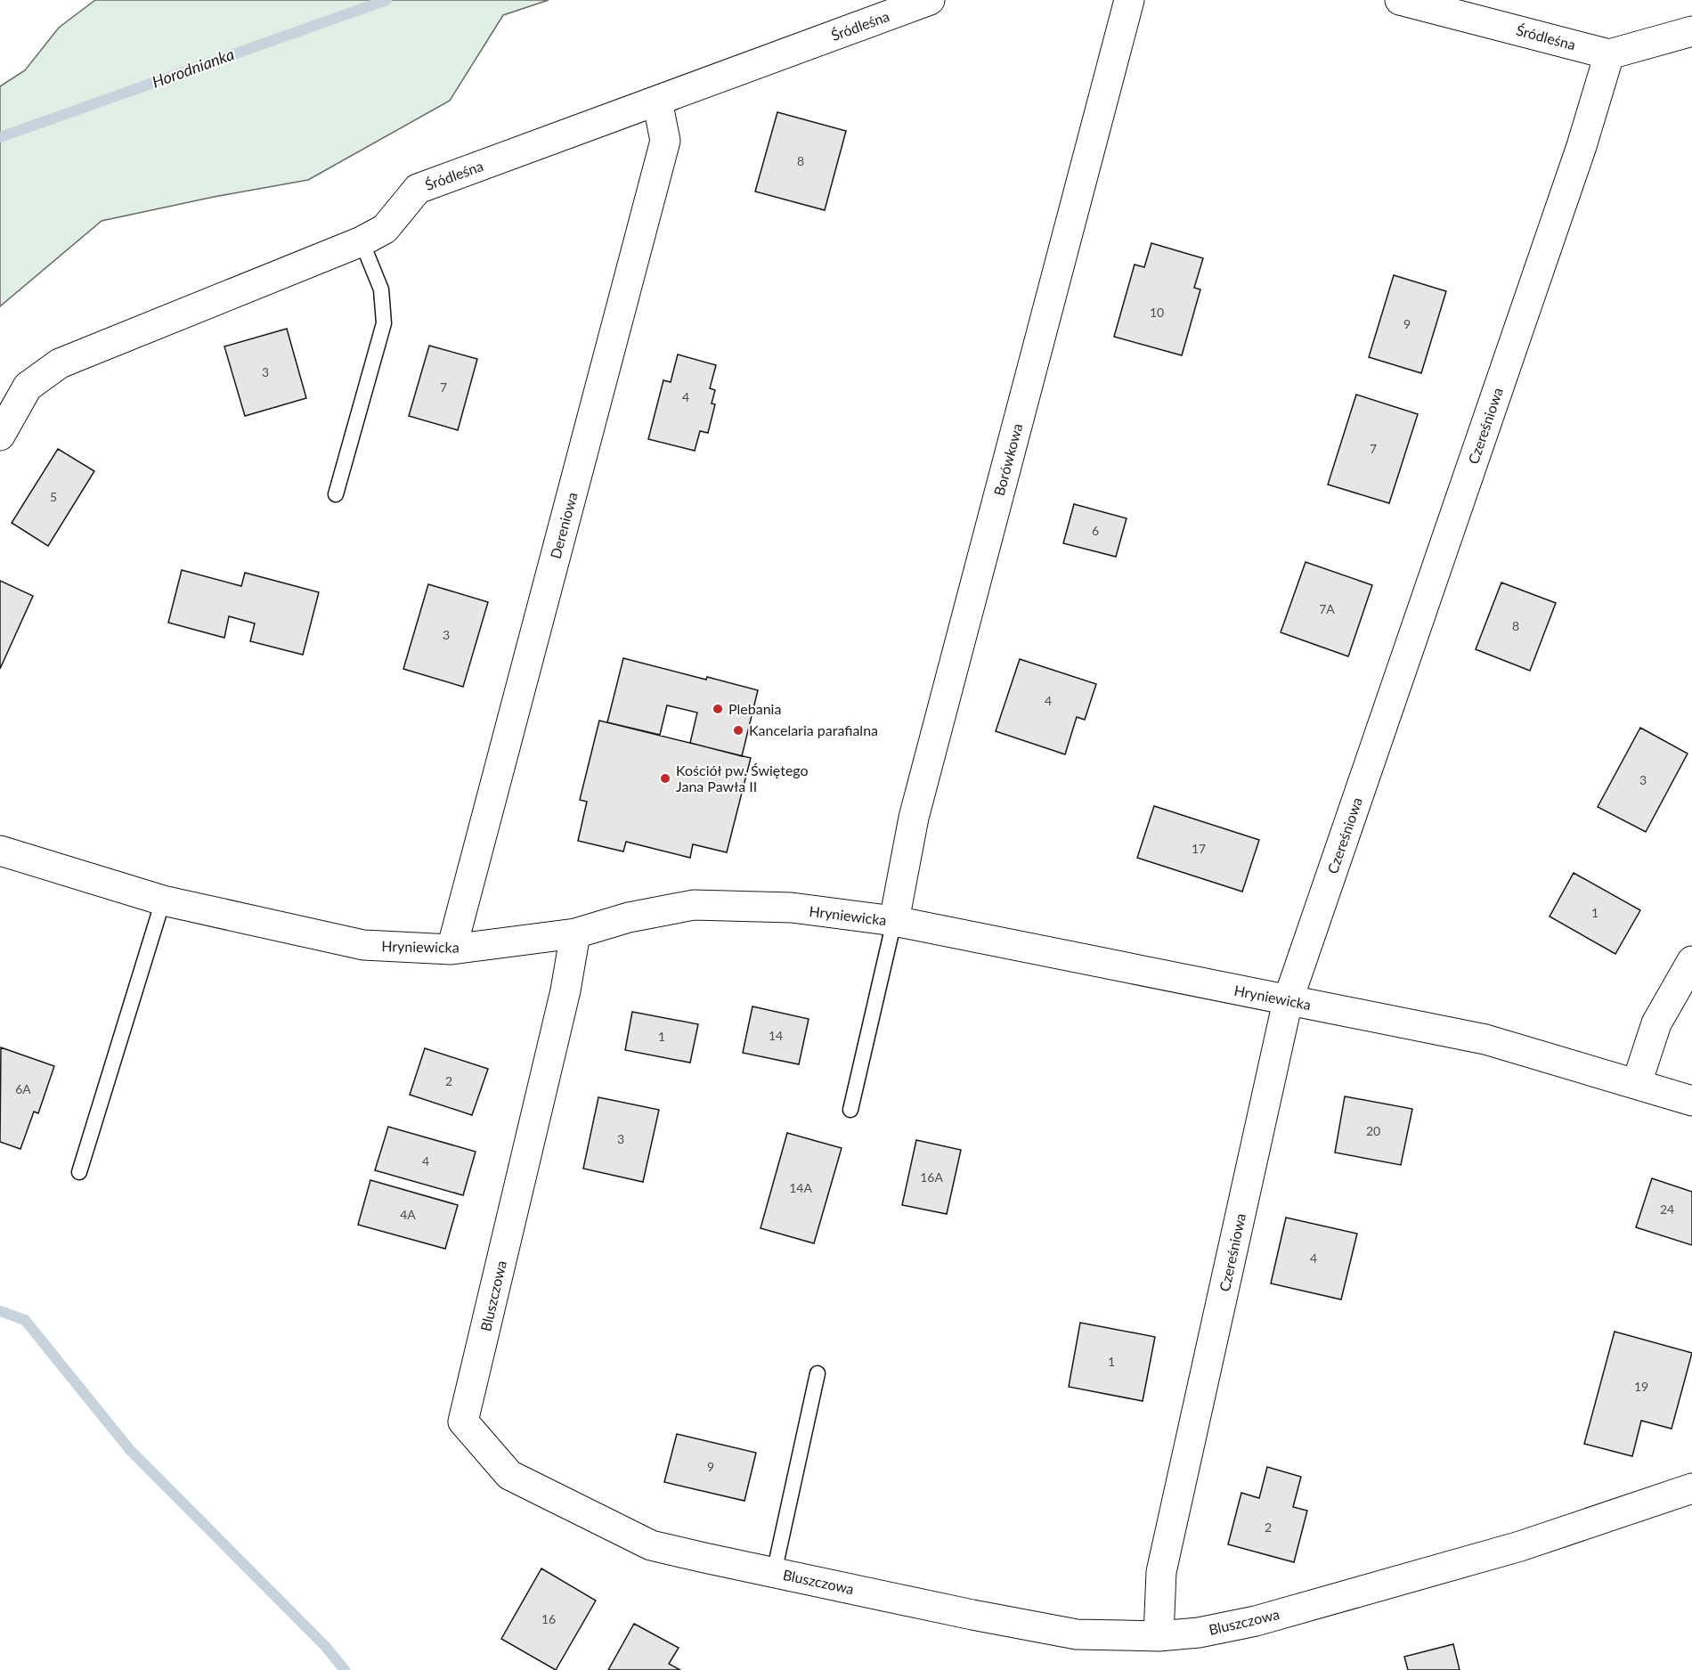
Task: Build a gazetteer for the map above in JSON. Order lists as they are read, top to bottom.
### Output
{
  "streets": {
    "street": [
      "Śródleśna",
      "Czereśniowa",
      "Borówkowa",
      "Dereniowa",
      "Hryniewicka",
      "Bluszczowa"
    ]
  },
  "crossings": [
    ["Śródleśna", "Czereśniowa"],
    ["Śródleśna", "Dereniowa"],
    ["Czereśniowa", "Hryniewicka"],
    ["Czereśniowa", "Bluszczowa"],
    ["Borówkowa", "Hryniewicka"],
    ["Dereniowa", "Hryniewicka"],
    ["Hryniewicka", "Bluszczowa"]
  ],
  "water": ["Horodnianka"],
  "places": ["Plebania", "Kancelaria parafialna", "Kościół pw. Świętego Jana Pawła II"],
  "house_numbers": [
    "8",
    "10",
    "9",
    "3",
    "7",
    "4",
    "7",
    "5",
    "6",
    "7A",
    "8",
    "3",
    "4",
    "3",
    "17",
    "1",
    "14",
    "1",
    "2",
    "6A",
    "20",
    "3",
    "4",
    "16A",
    "14A",
    "24",
    "4A",
    "4",
    "1",
    "19",
    "9",
    "2",
    "16"
  ]
}
